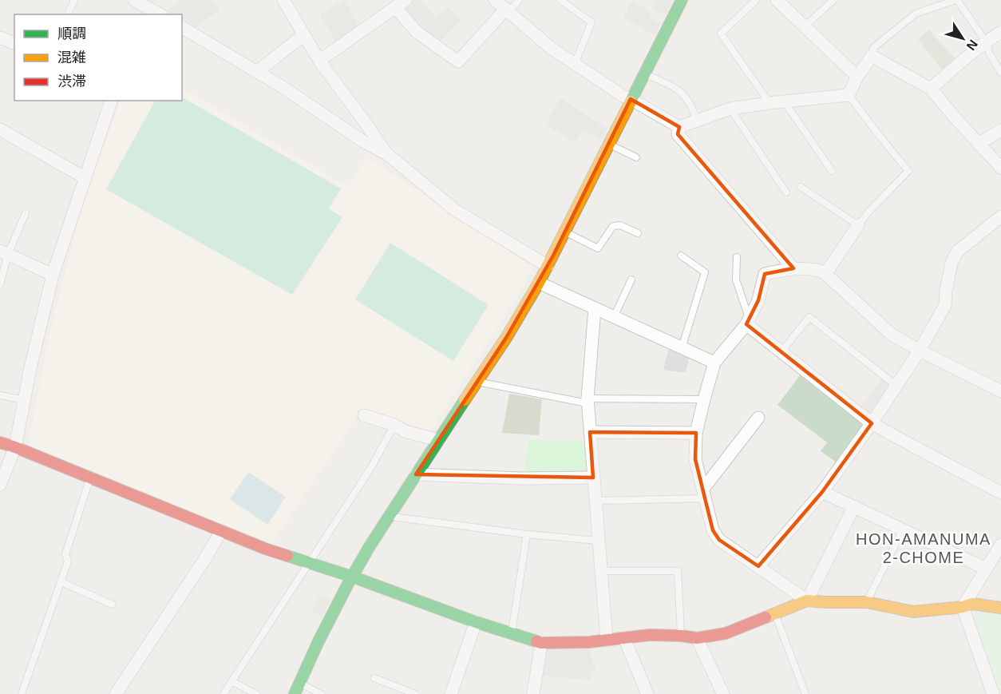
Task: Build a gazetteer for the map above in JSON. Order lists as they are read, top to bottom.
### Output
{
  "districts": ["HON-AMANUMA 2-CHOME"],
  "legend": ["順調", "混雑", "渋滞"],
  "north": "bottom right"
}
